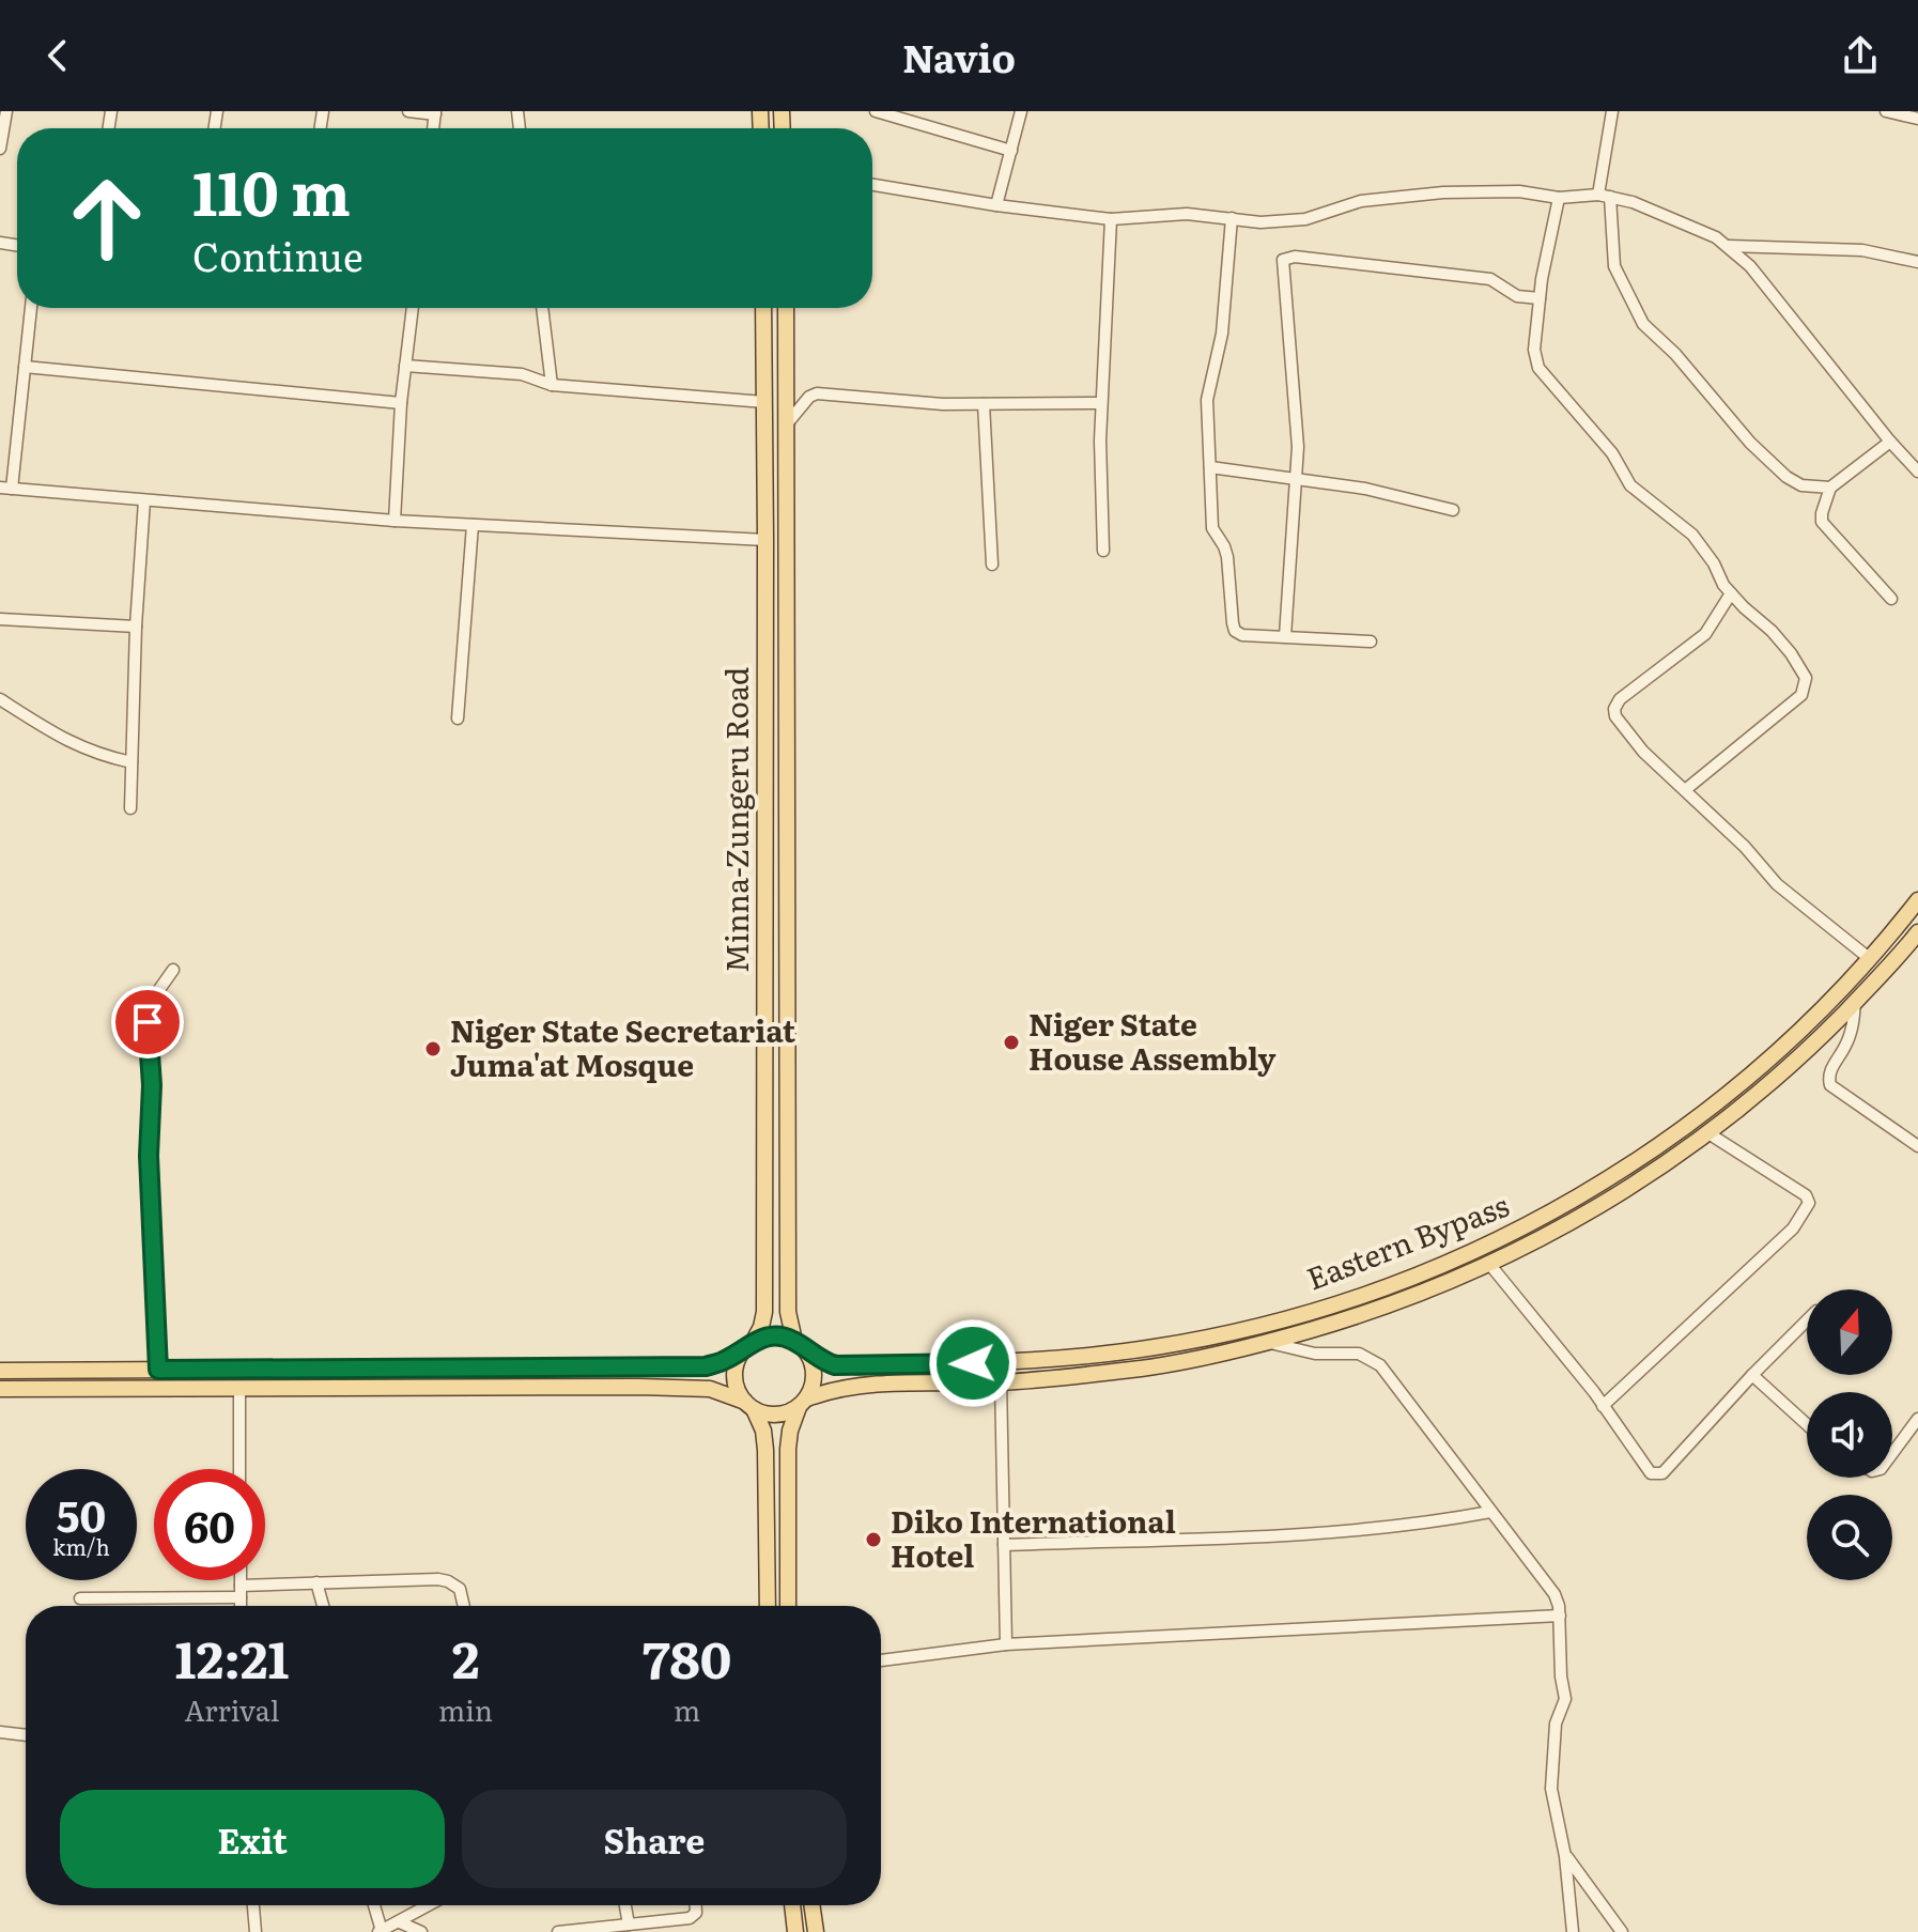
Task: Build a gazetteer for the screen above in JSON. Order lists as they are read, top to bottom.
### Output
{
  "streets": {
    "main road": ["Minna-Zungeru Road", "Eastern Bypass"]
  },
  "crossings": [
    ["Minna-Zungeru Road", "Eastern Bypass"]
  ],
  "places": ["Niger State House Assembly", "Niger State Secretariat Juma'at Mosque", "Diko International Hotel"],
  "north": "top",
  "page": {
    "header": "Navio",
    "turn": ["110 m", "Continue"],
    "speed": "50 km/h",
    "limit": "60",
    "eta": [
      "12:21",
      "Arrival",
      "2",
      "min",
      "780",
      "m"
    ],
    "buttons": ["Exit", "Share"]
  }
}
